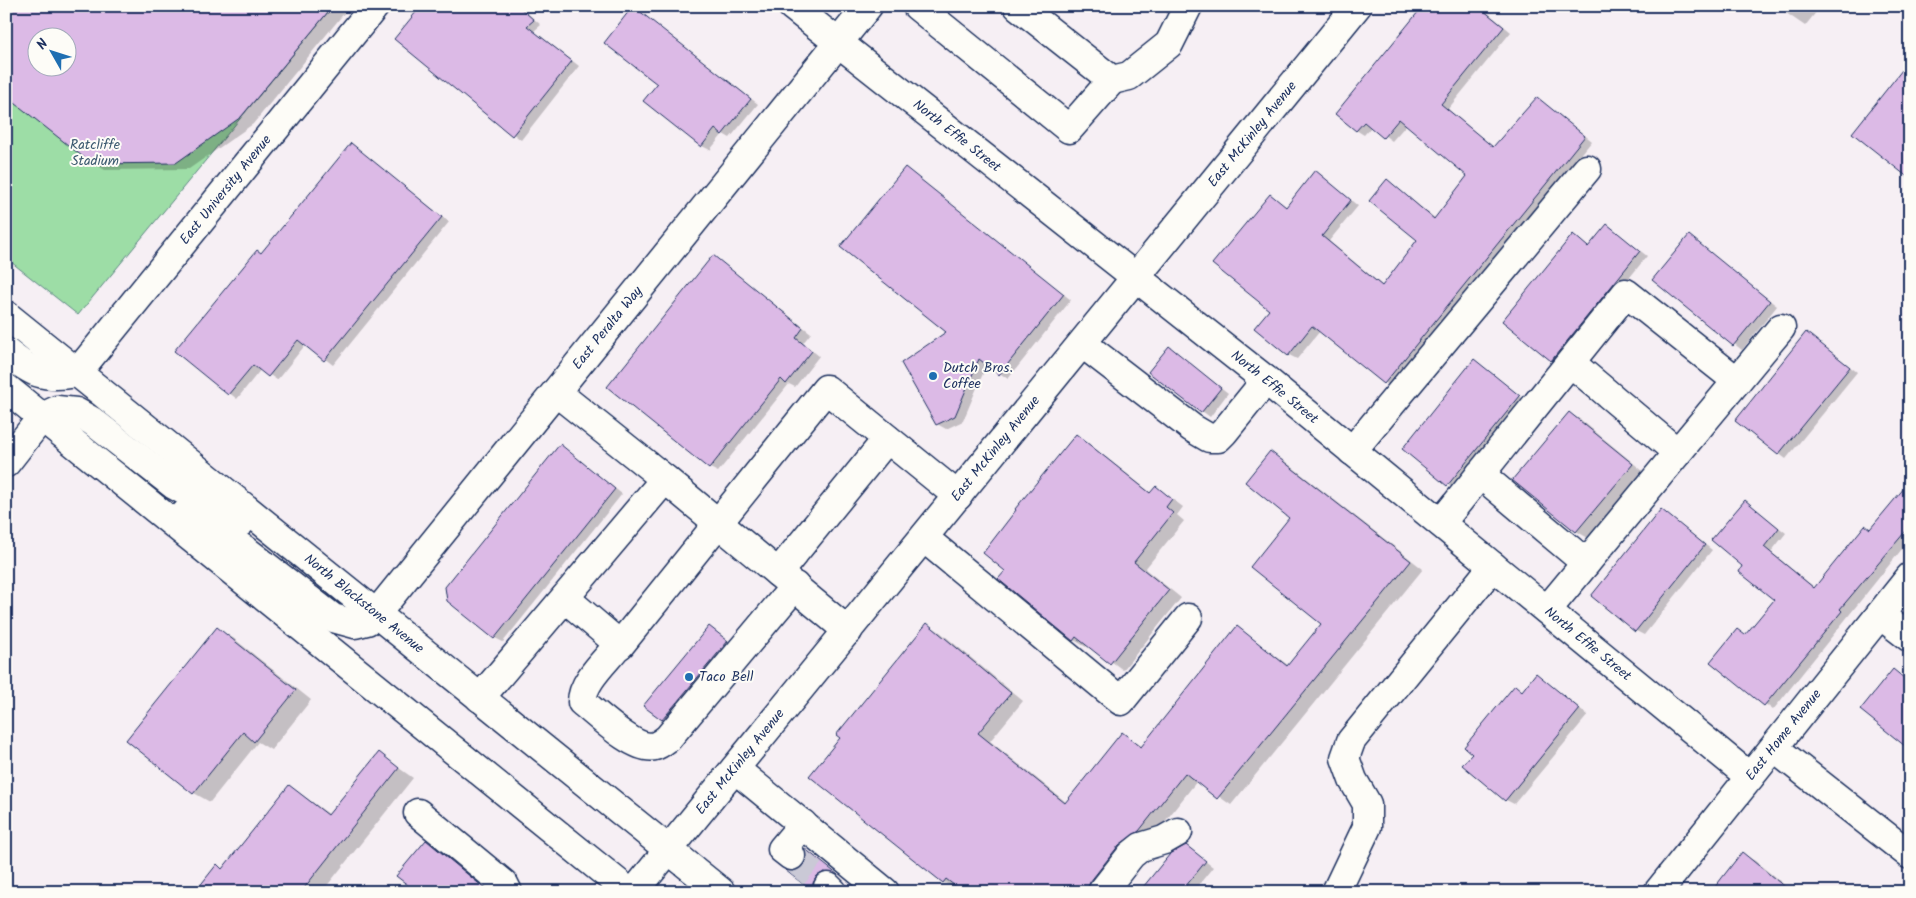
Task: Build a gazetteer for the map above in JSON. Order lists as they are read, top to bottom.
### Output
{
  "streets": {
    "main road": [
      "East McKinley Avenue",
      "North Effie Street",
      "East University Avenue",
      "East Peralta Way",
      "North Blackstone Avenue",
      "East Home Avenue"
    ]
  },
  "crossings": [
    ["East McKinley Avenue", "North Effie Street"],
    ["East McKinley Avenue", "North Blackstone Avenue"],
    ["North Effie Street", "East Peralta Way"],
    ["North Effie Street", "East Home Avenue"],
    ["East University Avenue", "North Blackstone Avenue"],
    ["East Peralta Way", "North Blackstone Avenue"]
  ],
  "parks": ["Ratcliffe Stadium"],
  "places": ["Dutch Bros. Coffee", "Taco Bell"],
  "north": "top left"
}
